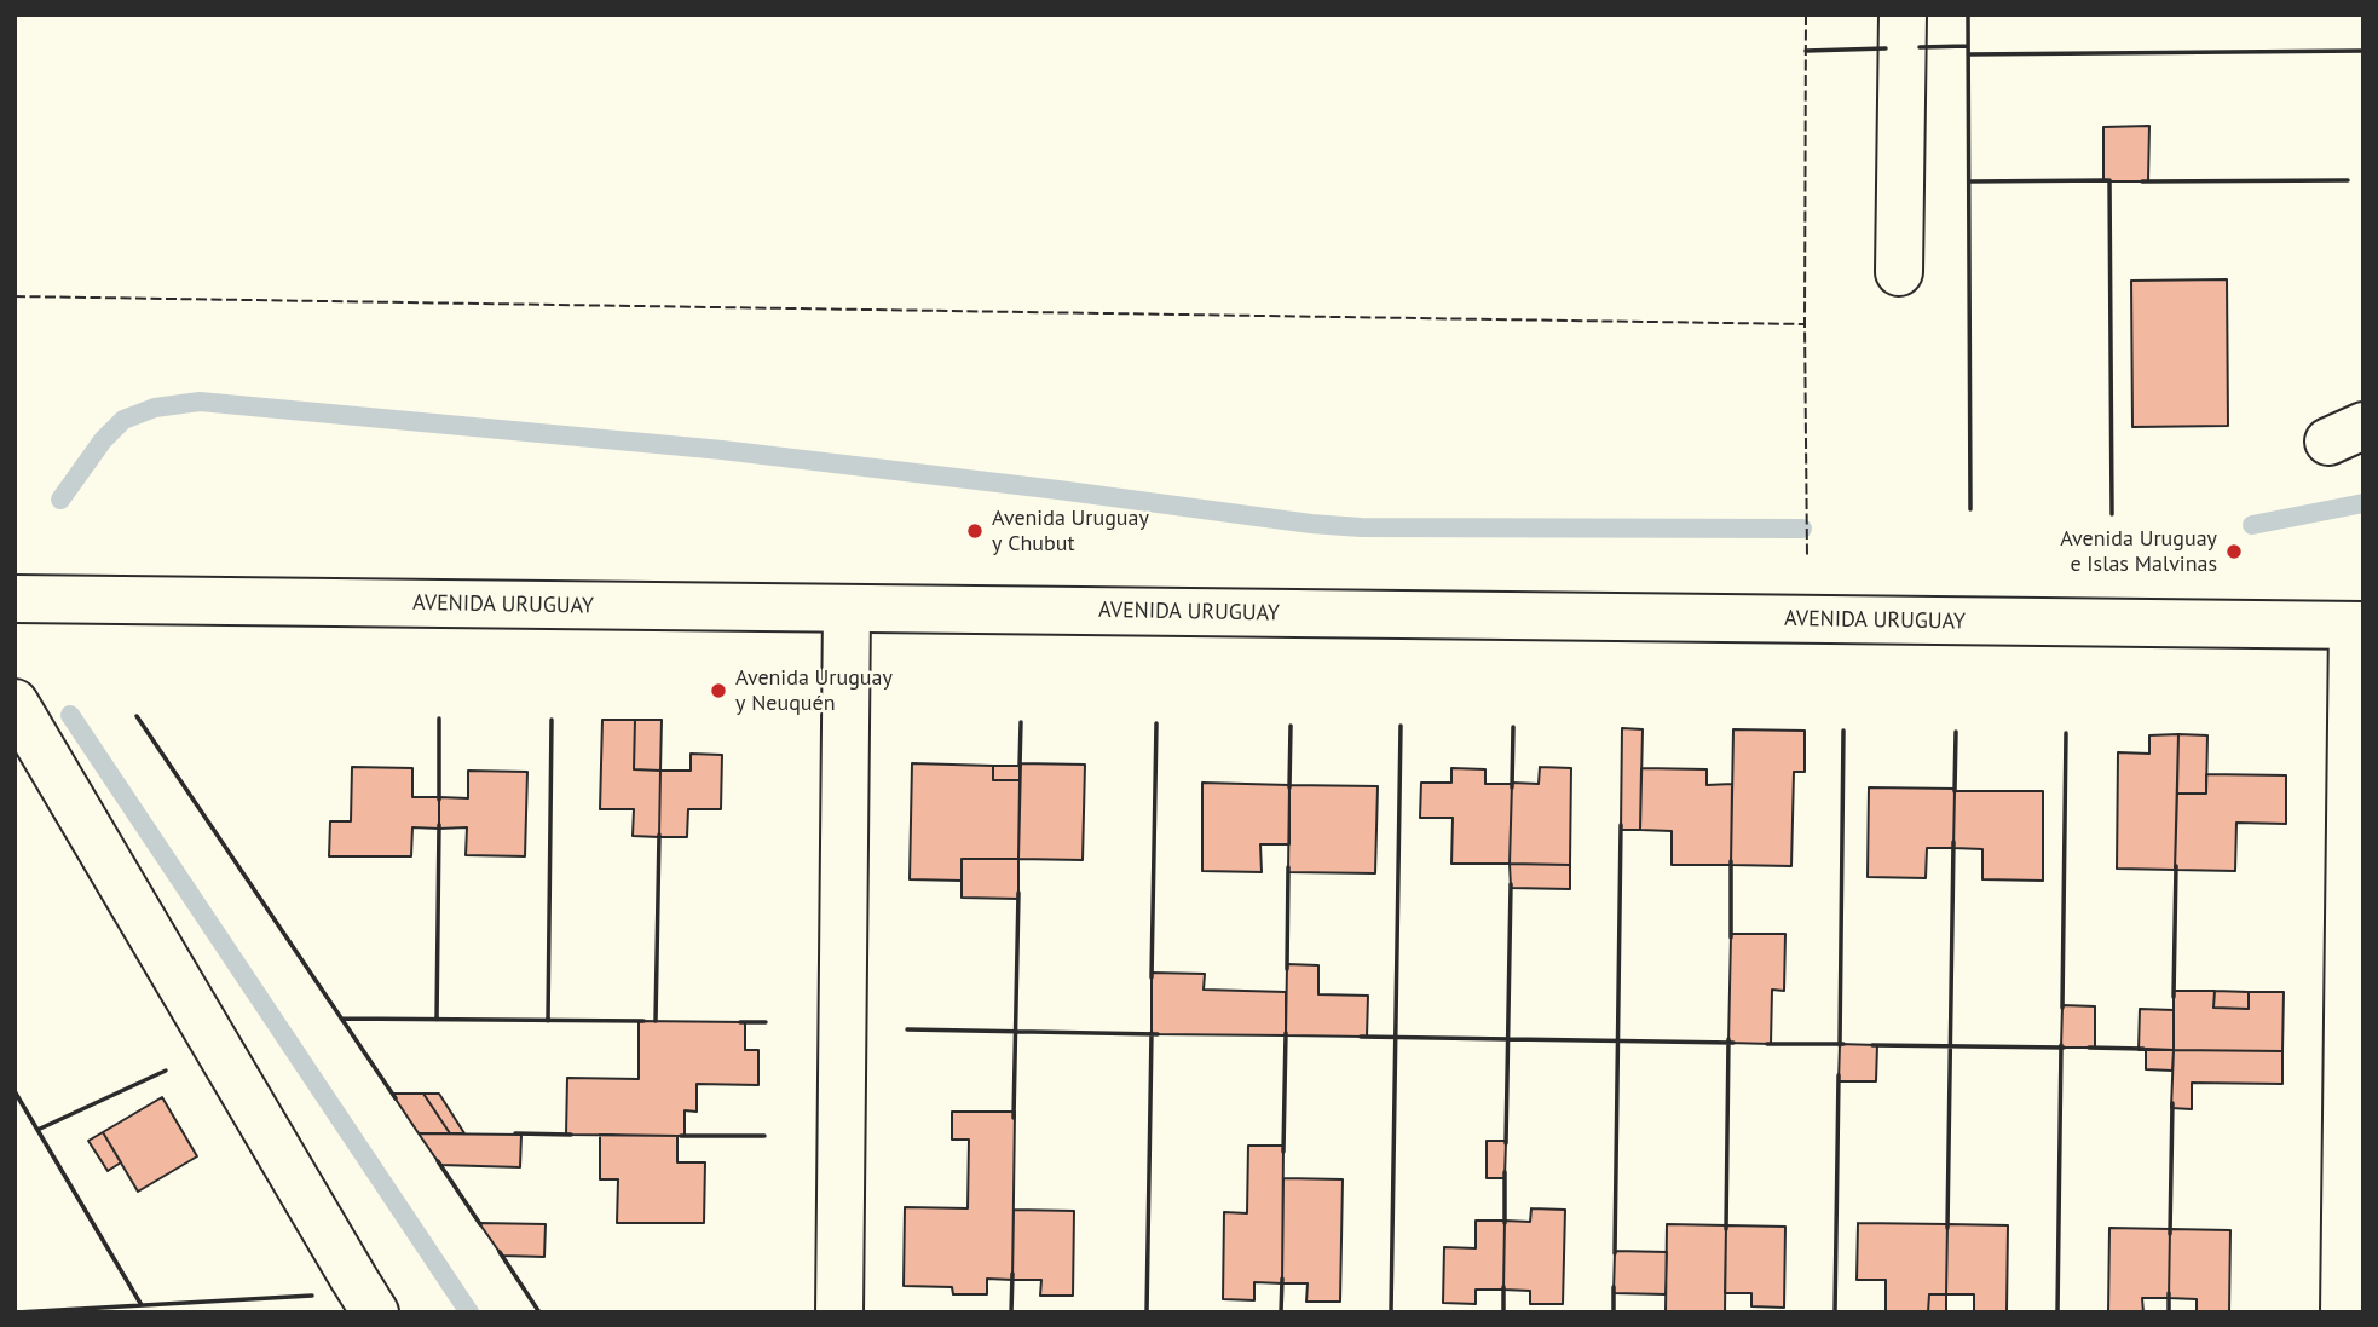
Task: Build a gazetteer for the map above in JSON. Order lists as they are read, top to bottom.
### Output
{
  "streets": {
    "street": ["AVENIDA URUGUAY"]
  },
  "places": ["Avenida Uruguay y Chubut", "Avenida Uruguay e Islas Malvinas", "Avenida Uruguay y Neuquén"]
}
